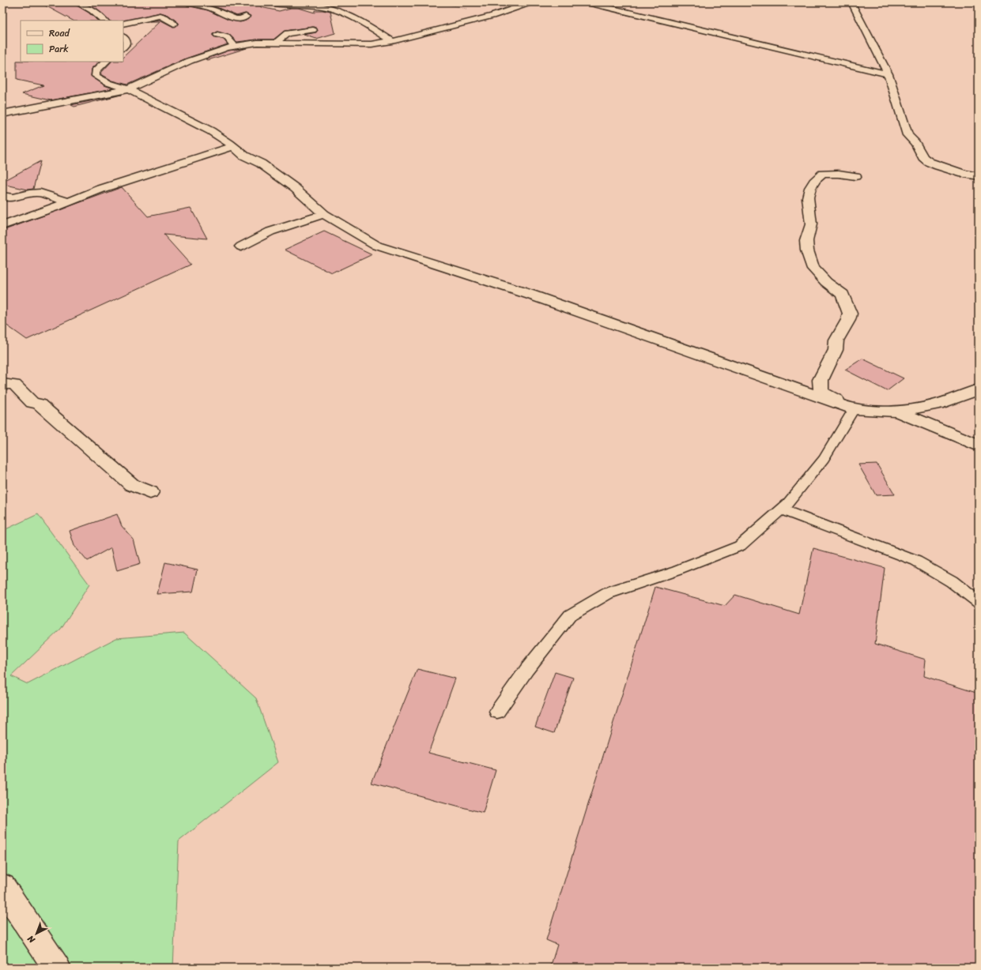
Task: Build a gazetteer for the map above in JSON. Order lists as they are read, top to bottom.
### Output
{
  "legend": ["Road", "Park"],
  "north": "bottom left"
}
